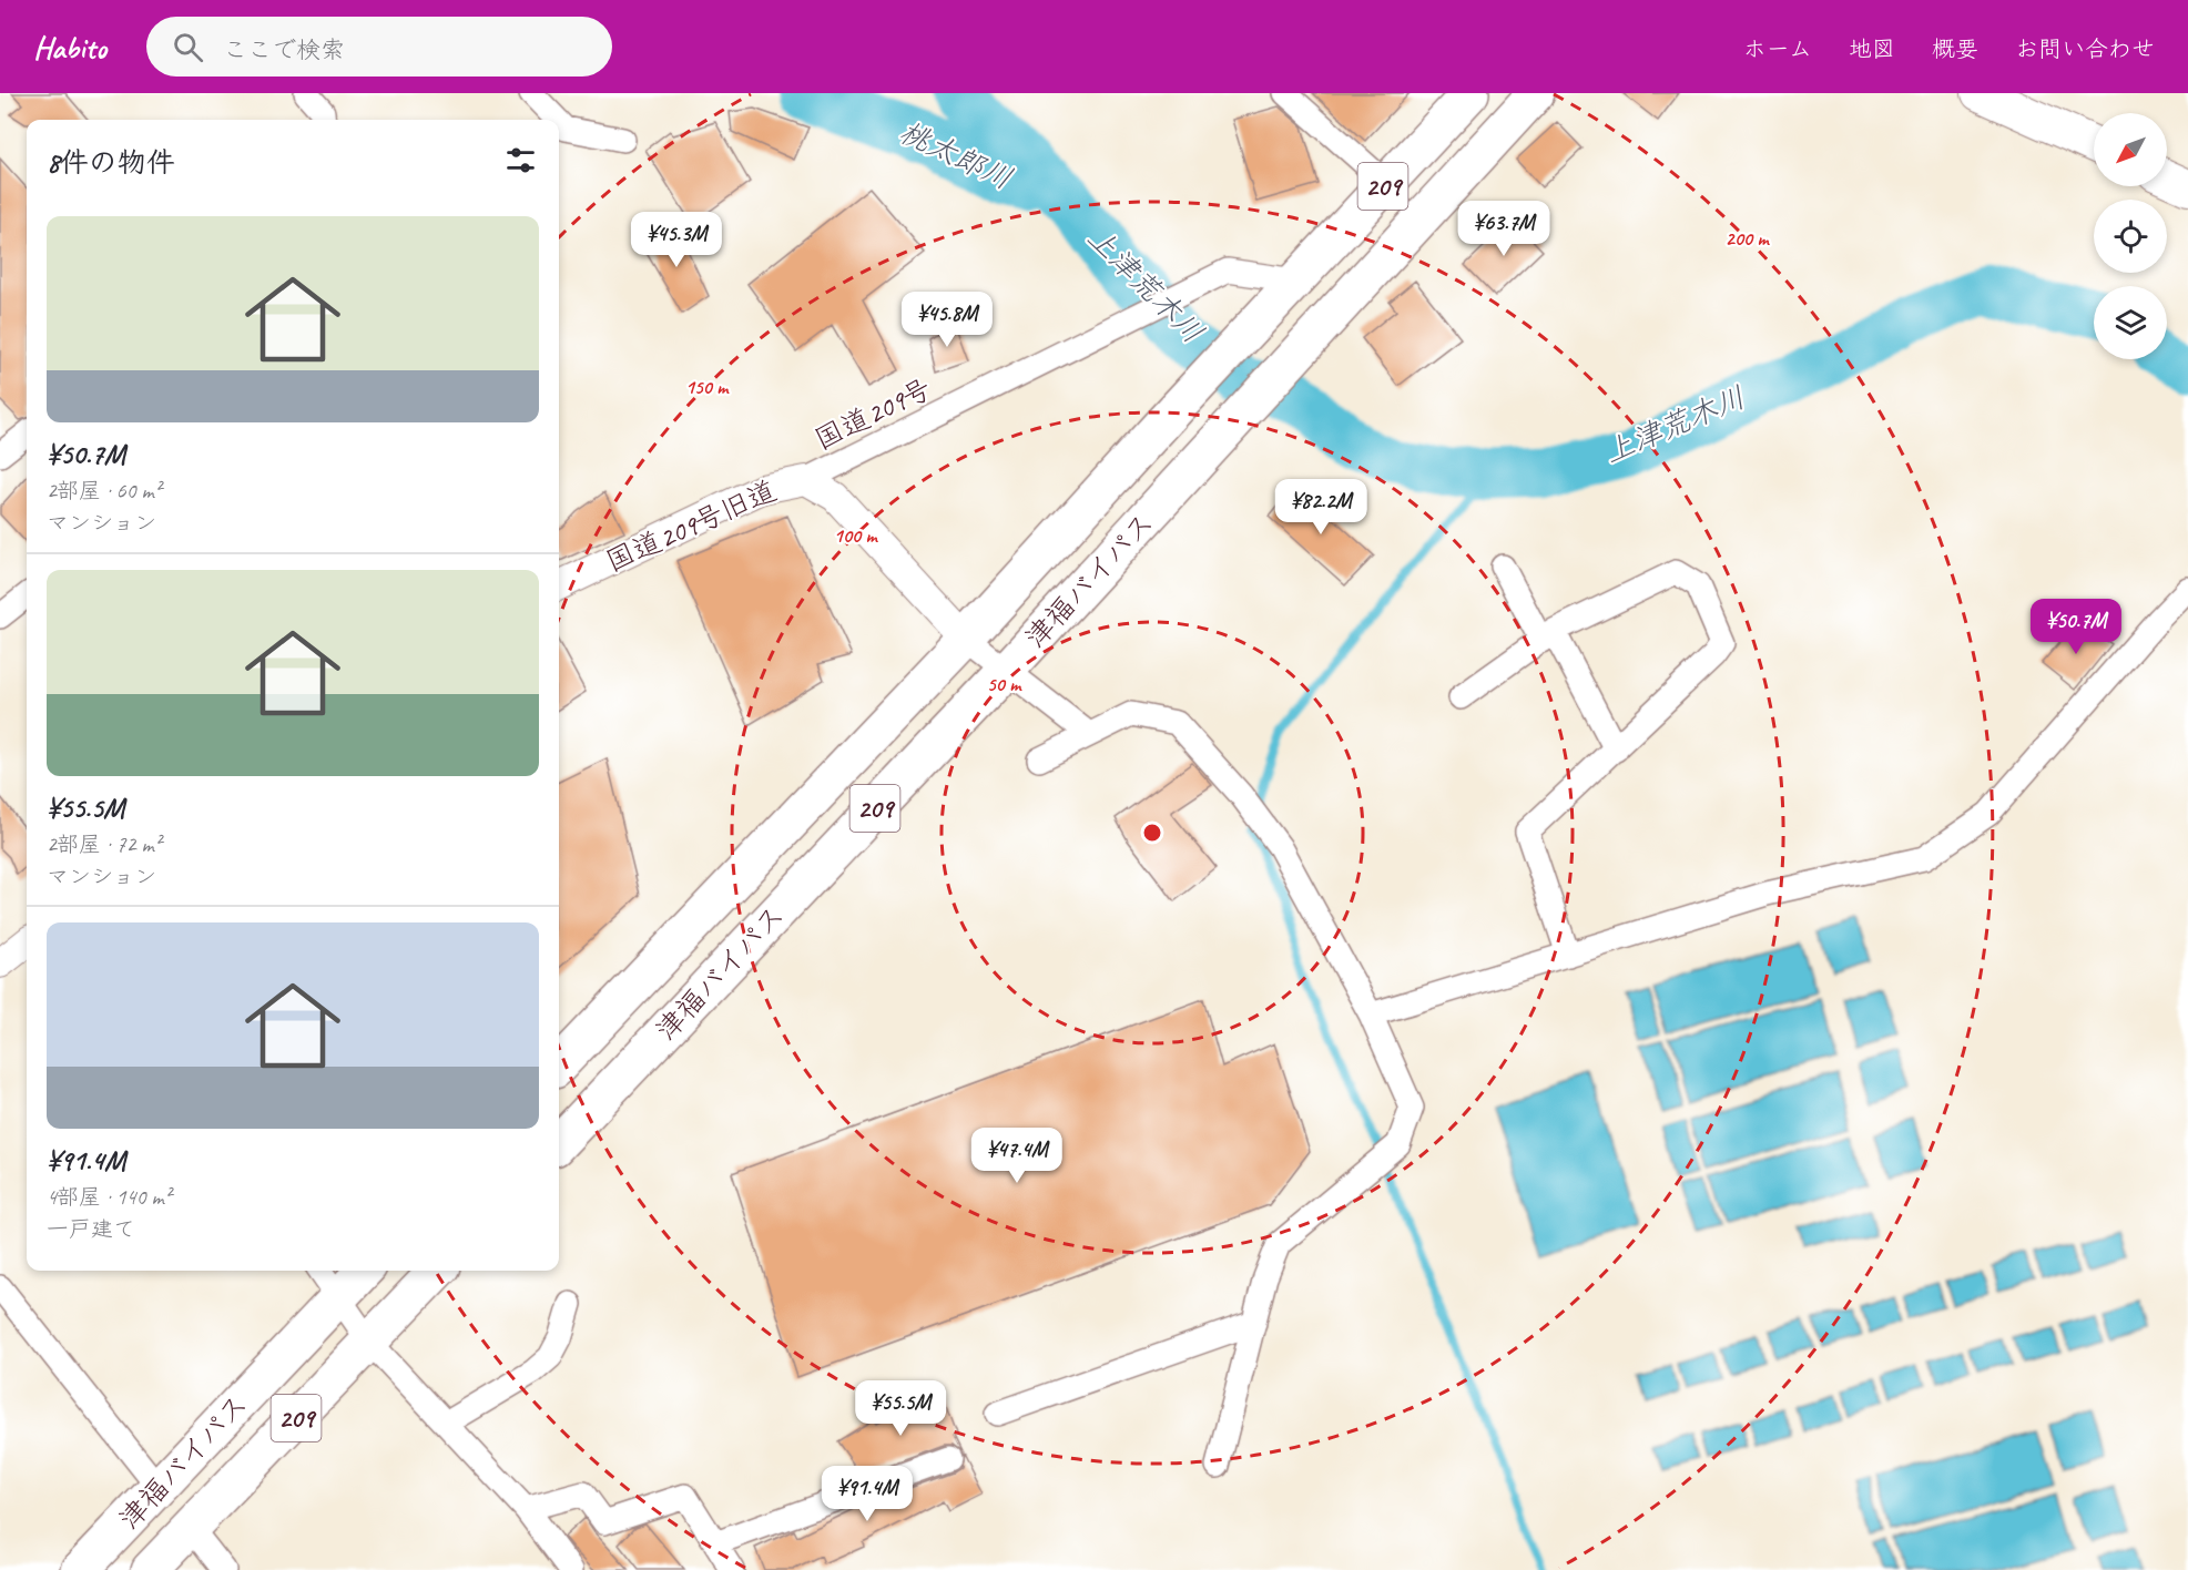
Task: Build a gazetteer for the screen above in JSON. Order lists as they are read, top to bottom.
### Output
{
  "streets": {
    "highway": ["209", "津福バイパス"],
    "street": ["国道209号", "国道209号旧道"]
  },
  "crossings": [
    ["国道209号", "国道209号旧道"],
    ["国道209号", "津福バイパス"],
    ["国道209号旧道", "津福バイパス"]
  ],
  "water": ["桃太郎川", "上津荒木川"],
  "north": "bottom left",
  "page": {
    "header": "Habito",
    "search": "ここで検索",
    "nav": [
      "ホーム",
      "地図",
      "概要",
      "お問い合わせ"
    ],
    "heading": "8件の物件",
    "list": [
      {
        "name": "¥50.7M",
        "note": "2部屋 · 60 m² · マンション"
      },
      {
        "name": "¥55.5M",
        "note": "2部屋 · 72 m² · マンション"
      },
      {
        "name": "¥91.4M",
        "note": "4部屋 · 140 m² · 一戸建て"
      }
    ],
    "price": [
      "¥63.7M",
      "¥45.3M",
      "¥45.8M",
      "¥82.2M",
      "¥50.7M",
      "¥47.4M",
      "¥55.5M",
      "¥91.4M"
    ]
  },
  "rings": [
    "200 m",
    "150 m",
    "100 m",
    "50 m"
  ]
}
